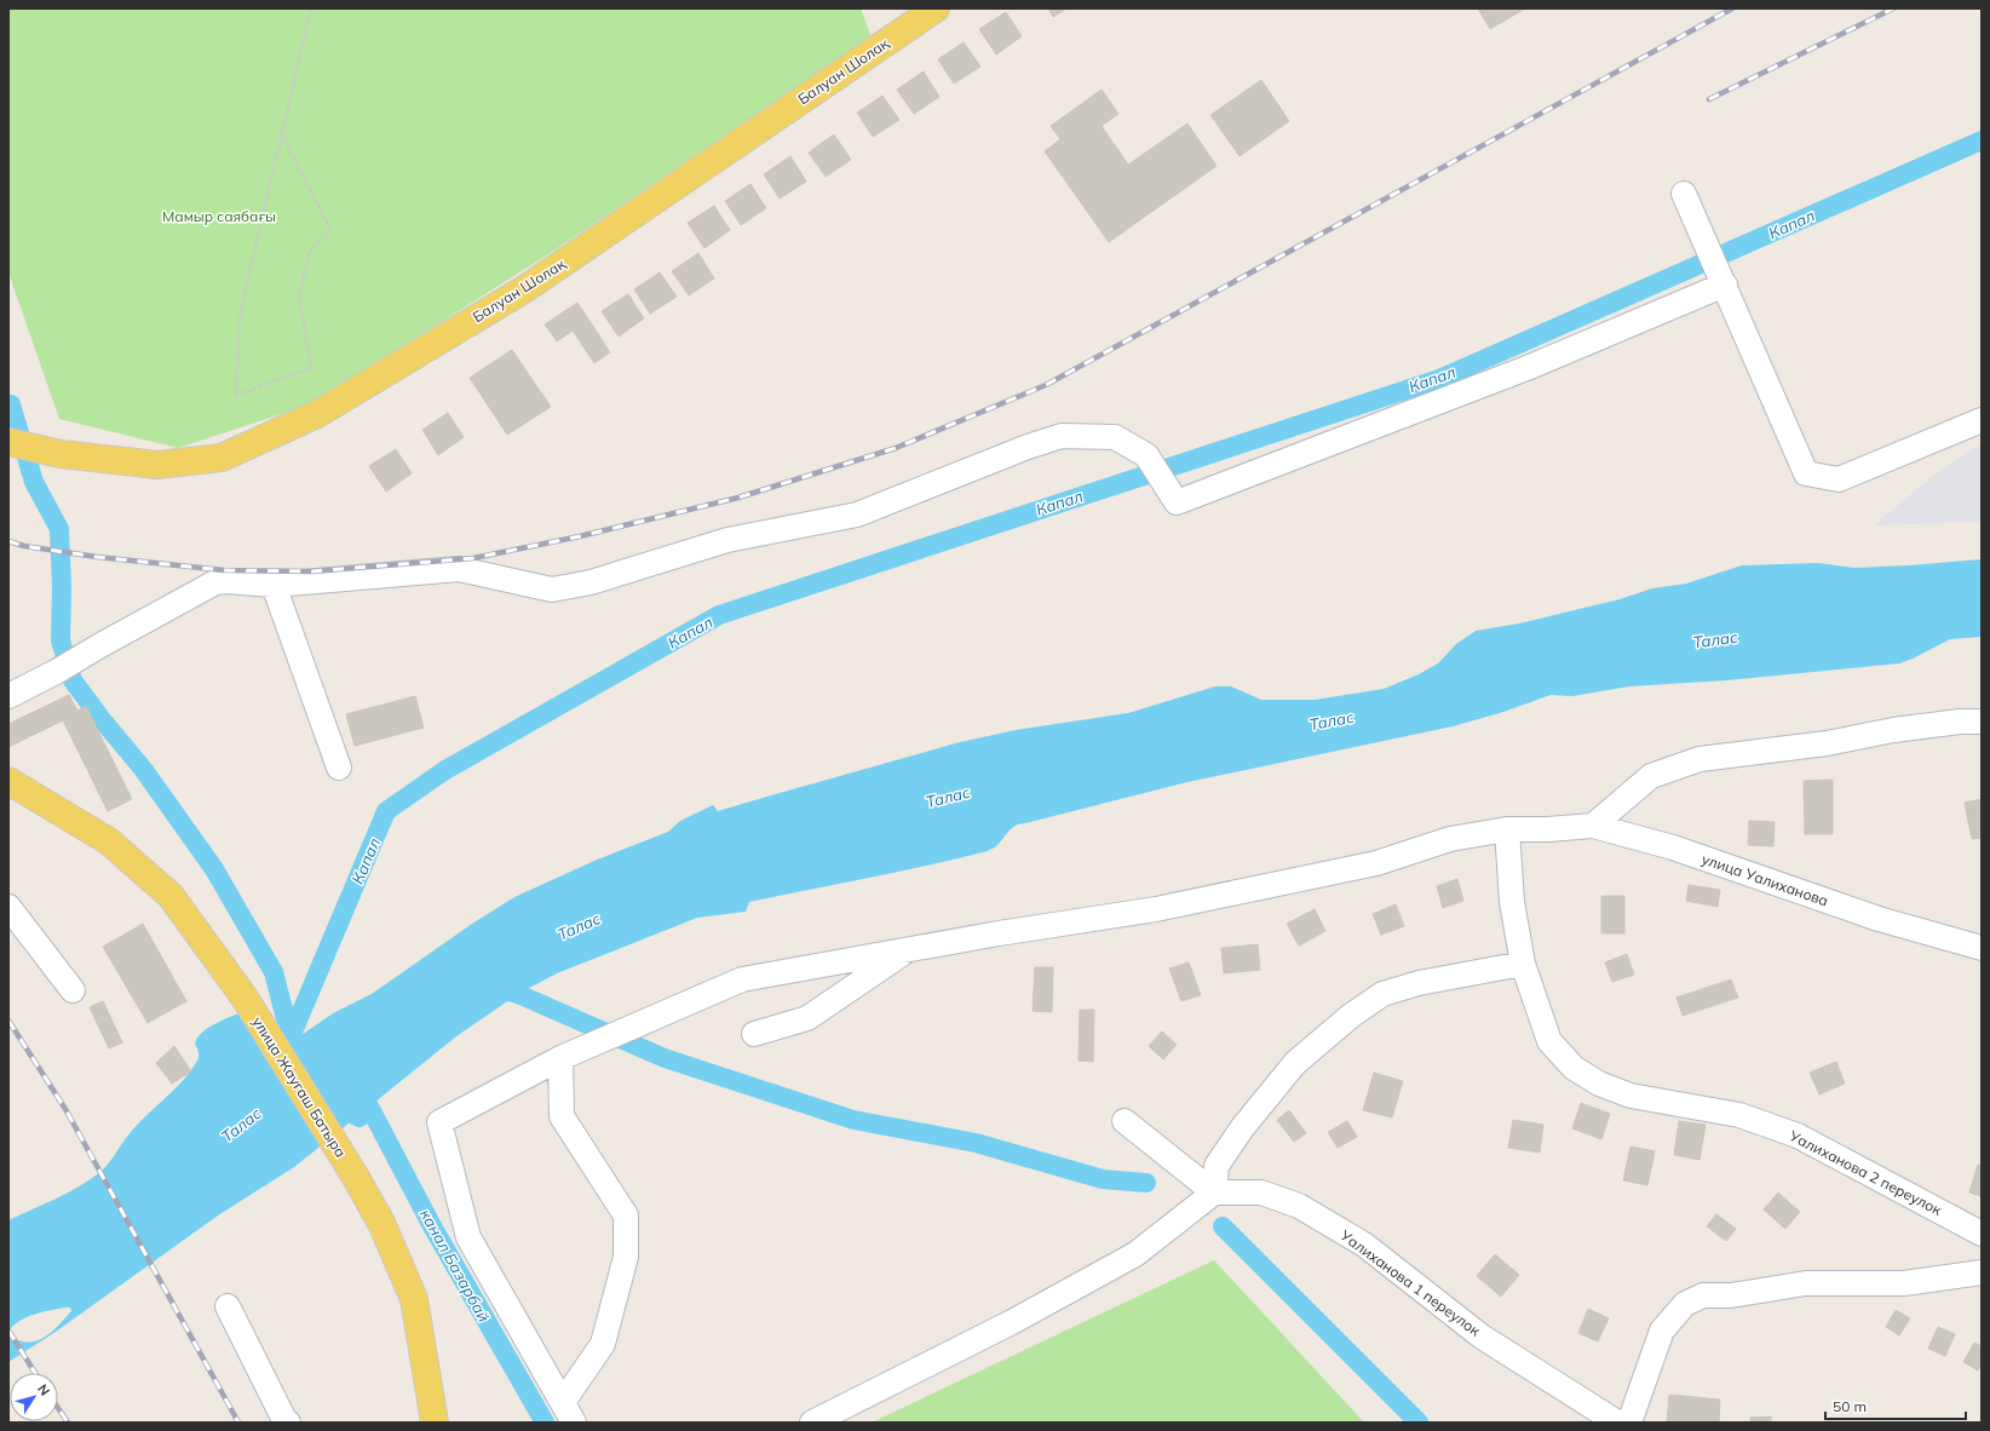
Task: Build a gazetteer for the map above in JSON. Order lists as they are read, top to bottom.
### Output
{
  "streets": {
    "main road": ["Балуан Шолақ", "улица Жаугаш Батыра"],
    "street": ["улица Уалиханова", "Уалиханова 2 переулок", "Уалиханова 1 переулок"]
  },
  "crossings": [
    ["улица Уалиханова", "Уалиханова 2 переулок"]
  ],
  "water": ["Капал", "Талас", "канал Базарбай"],
  "parks": ["Мамыр саябағы"],
  "scale_bar": "50 m",
  "north": "top right"
}
